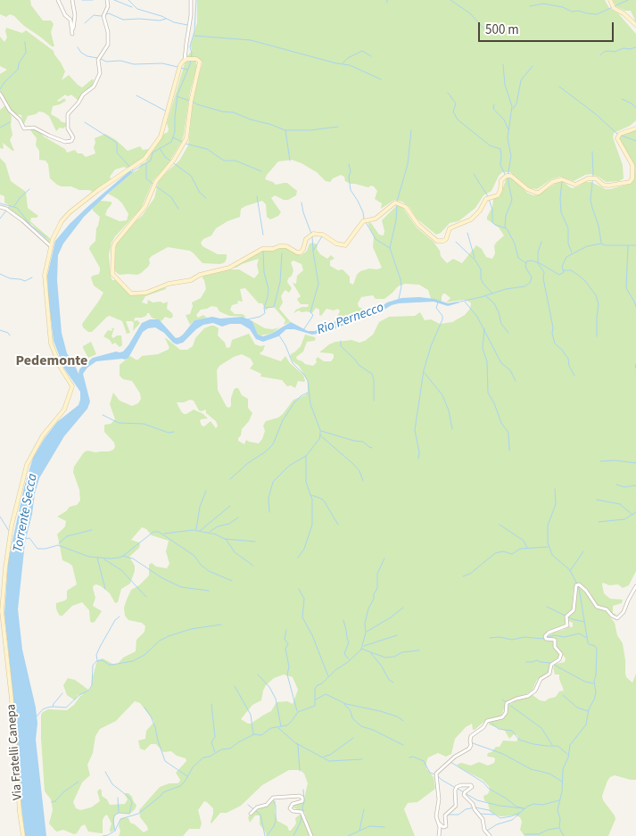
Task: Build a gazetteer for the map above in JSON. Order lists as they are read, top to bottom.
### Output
{
  "streets": {
    "main road": ["Via Fratelli Canepa"]
  },
  "districts": ["Pedemonte"],
  "water": ["Rio Pernecco", "Torrente Secca"],
  "scale_bar": "500 m"
}
